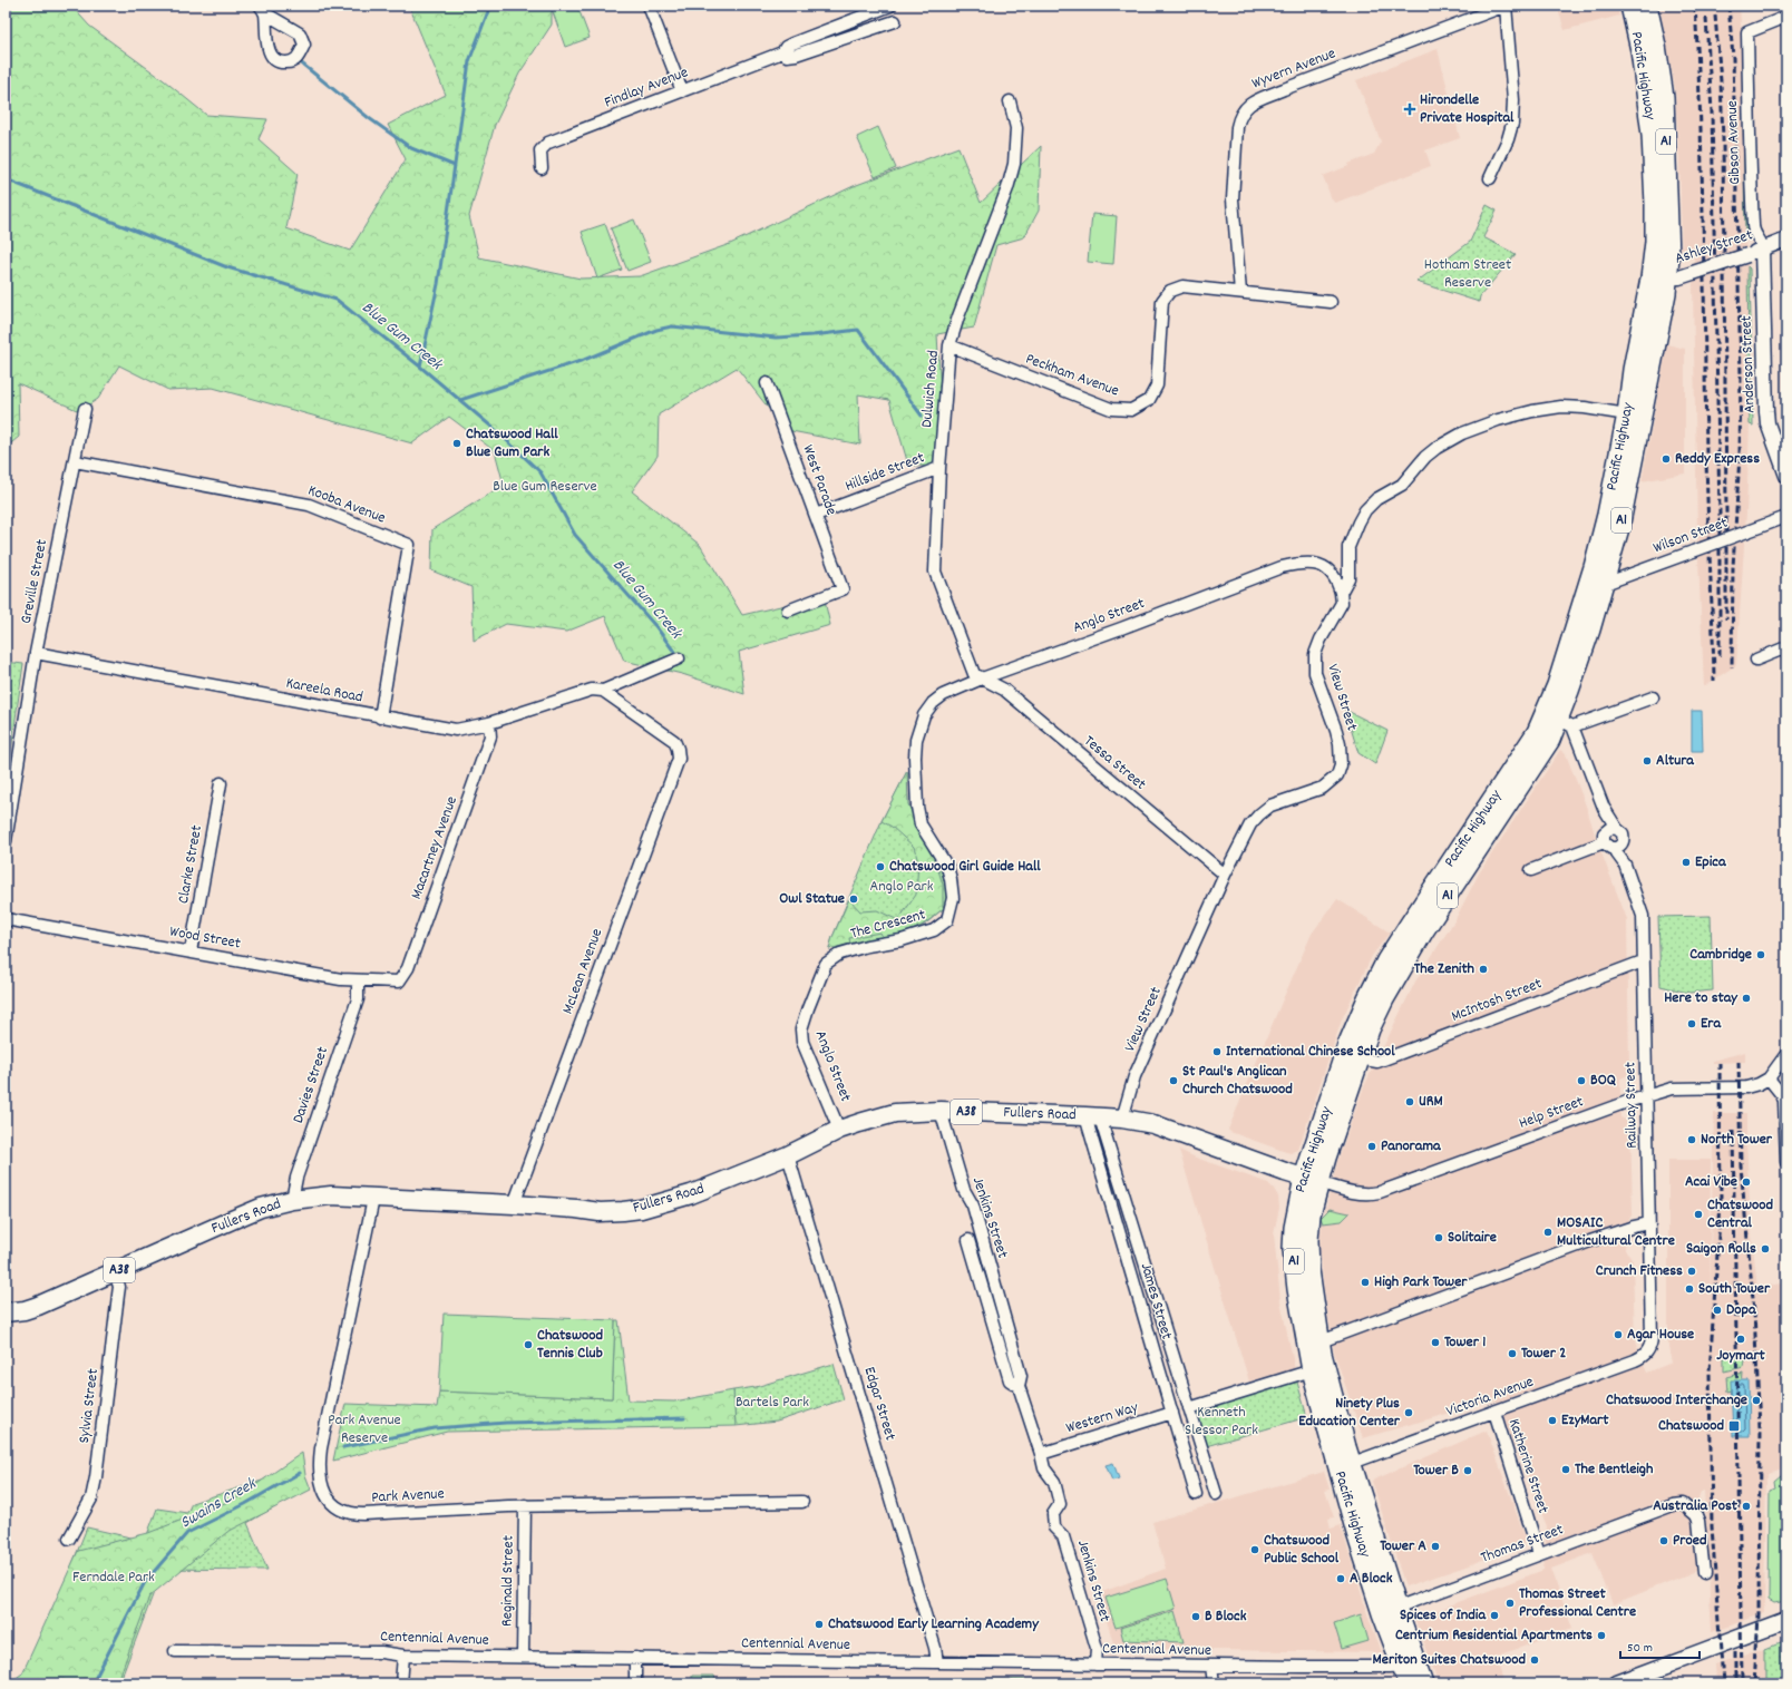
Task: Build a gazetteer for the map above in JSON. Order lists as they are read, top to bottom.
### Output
{
  "streets": {
    "highway": ["Pacific Highway", "A1"],
    "main road": ["A38", "Fullers Road"],
    "street": [
      "Wyvern Avenue",
      "Findlay Avenue",
      "Gibson Avenue",
      "Ashley Street",
      "Anderson Street",
      "Peckham Avenue",
      "Dulwich Road",
      "Hillside Street",
      "West Parade",
      "Kooba Avenue",
      "Wilson Street",
      "Greville Street",
      "Anglo Street",
      "Kareela Road",
      "View Street",
      "Tessa Street",
      "Macartney Avenue",
      "Clarke Street",
      "The Crescent",
      "Wood Street",
      "McLean Avenue",
      "McIntosh Street",
      "Davies Street",
      "Railway Street",
      "Help Street",
      "Jenkins Street",
      "James Street",
      "Victoria Avenue",
      "Edgar Street",
      "Sylvia Street",
      "Western Way",
      "Katherine Street",
      "Park Avenue",
      "Thomas Street",
      "Reginald Street",
      "Centennial Avenue"
    ]
  },
  "crossings": [
    ["Wyvern Avenue", "Peckham Avenue"],
    ["Pacific Highway", "Ashley Street"],
    ["Pacific Highway", "Wilson Street"],
    ["Pacific Highway", "View Street"],
    ["Pacific Highway", "McIntosh Street"],
    ["Pacific Highway", "Help Street"],
    ["Pacific Highway", "Fullers Road"],
    ["Pacific Highway", "Victoria Avenue"],
    ["Pacific Highway", "Thomas Street"],
    ["Pacific Highway", "Centennial Avenue"],
    ["Gibson Avenue", "Ashley Street"],
    ["Gibson Avenue", "Anderson Street"],
    ["Ashley Street", "Anderson Street"],
    ["Peckham Avenue", "Dulwich Road"],
    ["Dulwich Road", "Hillside Street"],
    ["Dulwich Road", "Anglo Street"],
    ["Dulwich Road", "Tessa Street"],
    ["Hillside Street", "West Parade"],
    ["Kooba Avenue", "Greville Street"],
    ["Kooba Avenue", "Kareela Road"],
    ["Greville Street", "Kareela Road"],
    ["Anglo Street", "View Street"],
    ["Anglo Street", "Tessa Street"],
    ["Anglo Street", "The Crescent"],
    ["Anglo Street", "Fullers Road"],
    ["Kareela Road", "Macartney Avenue"],
    ["Kareela Road", "McLean Avenue"],
    ["View Street", "Tessa Street"],
    ["View Street", "Fullers Road"],
    ["Macartney Avenue", "Wood Street"],
    ["Clarke Street", "Wood Street"],
    ["Wood Street", "Davies Street"],
    ["McLean Avenue", "Fullers Road"],
    ["McIntosh Street", "Railway Street"],
    ["Davies Street", "Fullers Road"],
    ["Railway Street", "Help Street"],
    ["Railway Street", "Victoria Avenue"],
    ["Help Street", "Fullers Road"],
    ["Fullers Road", "Jenkins Street"],
    ["Fullers Road", "James Street"],
    ["Fullers Road", "Edgar Street"],
    ["Fullers Road", "Sylvia Street"],
    ["Fullers Road", "Park Avenue"],
    ["Jenkins Street", "Western Way"],
    ["Jenkins Street", "Centennial Avenue"],
    ["James Street", "Western Way"],
    ["Victoria Avenue", "Katherine Street"],
    ["Edgar Street", "Centennial Avenue"],
    ["Katherine Street", "Thomas Street"],
    ["Park Avenue", "Reginald Street"],
    ["Reginald Street", "Centennial Avenue"]
  ],
  "water": ["Blue Gum Creek", "Swains Creek"],
  "parks": [
    "Hotham Street Reserve",
    "Blue Gum Reserve",
    "Anglo Park",
    "Bartels Park",
    "Kenneth Slessor Park",
    "Park Avenue Reserve",
    "Ferndale Park"
  ],
  "places": {
    "health": ["Hirondelle Private Hospital"],
    "other": [
      "Chatswood Hall Blue Gum Park",
      "Reddy Express",
      "Altura",
      "Epica",
      "Chatswood Girl Guide Hall",
      "Owl Statue",
      "Cambridge",
      "The Zenith",
      "Here to stay",
      "Era",
      "International Chinese School",
      "St Paul's Anglican Church Chatswood",
      "BOQ",
      "URM",
      "North Tower",
      "Panorama",
      "Acai Vibe",
      "Chatswood Central",
      "MOSAIC Multicultural Centre",
      "Solitaire",
      "Saigon Rolls",
      "Crunch Fitness",
      "High Park Tower",
      "South Tower",
      "Dopa",
      "Agar House",
      "Joymart",
      "Tower 1",
      "Chatswood Tennis Club",
      "Tower 2",
      "Chatswood Interchange",
      "Ninety Plus Education Center",
      "EzyMart",
      "The Bentleigh",
      "Tower B",
      "Australia Post",
      "Proed",
      "Tower A",
      "Chatswood Public School",
      "A Block",
      "Thomas Street Professional Centre",
      "Spices of India",
      "B Block",
      "Chatswood Early Learning Academy",
      "Centrium Residential Apartments",
      "Meriton Suites Chatswood"
    ],
    "transit": ["Chatswood"]
  },
  "scale_bar": "50 m"
}
